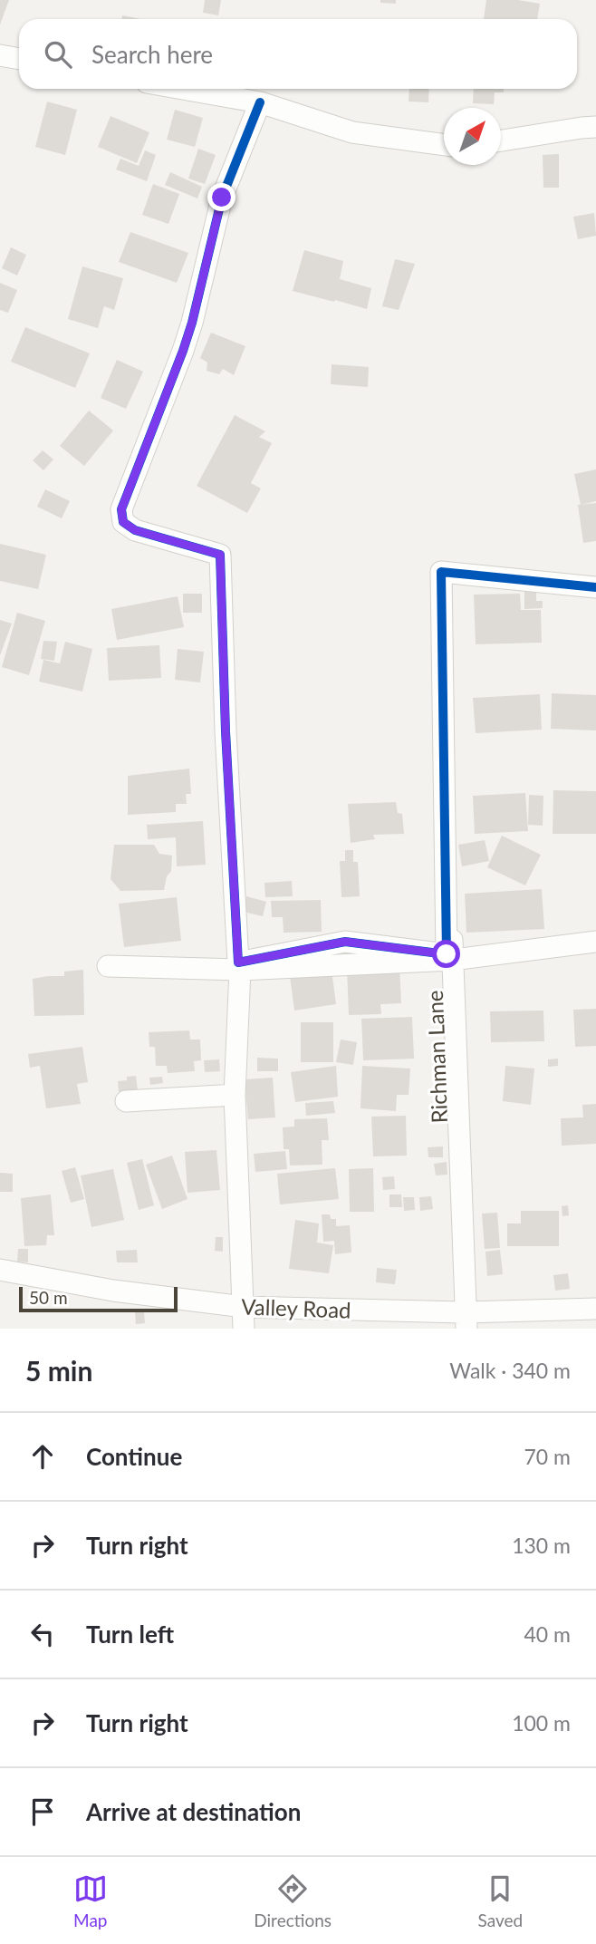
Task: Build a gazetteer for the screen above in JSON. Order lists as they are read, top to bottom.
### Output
{
  "streets": {
    "street": ["Richman Lane", "Valley Road"]
  },
  "crossings": [
    ["Richman Lane", "Valley Road"]
  ],
  "scale_bar": "50 m",
  "north": "top right",
  "page": {
    "search": "Search here",
    "scale": "50 m",
    "heading": ["5 min", "Walk · 340 m"],
    "list": [
      ["Continue", "70 m"],
      ["Turn right", "130 m"],
      ["Turn left", "40 m"],
      ["Turn right", "100 m"],
      "Arrive at destination"
    ],
    "nav": ["Map", "Directions", "Saved"]
  }
}
